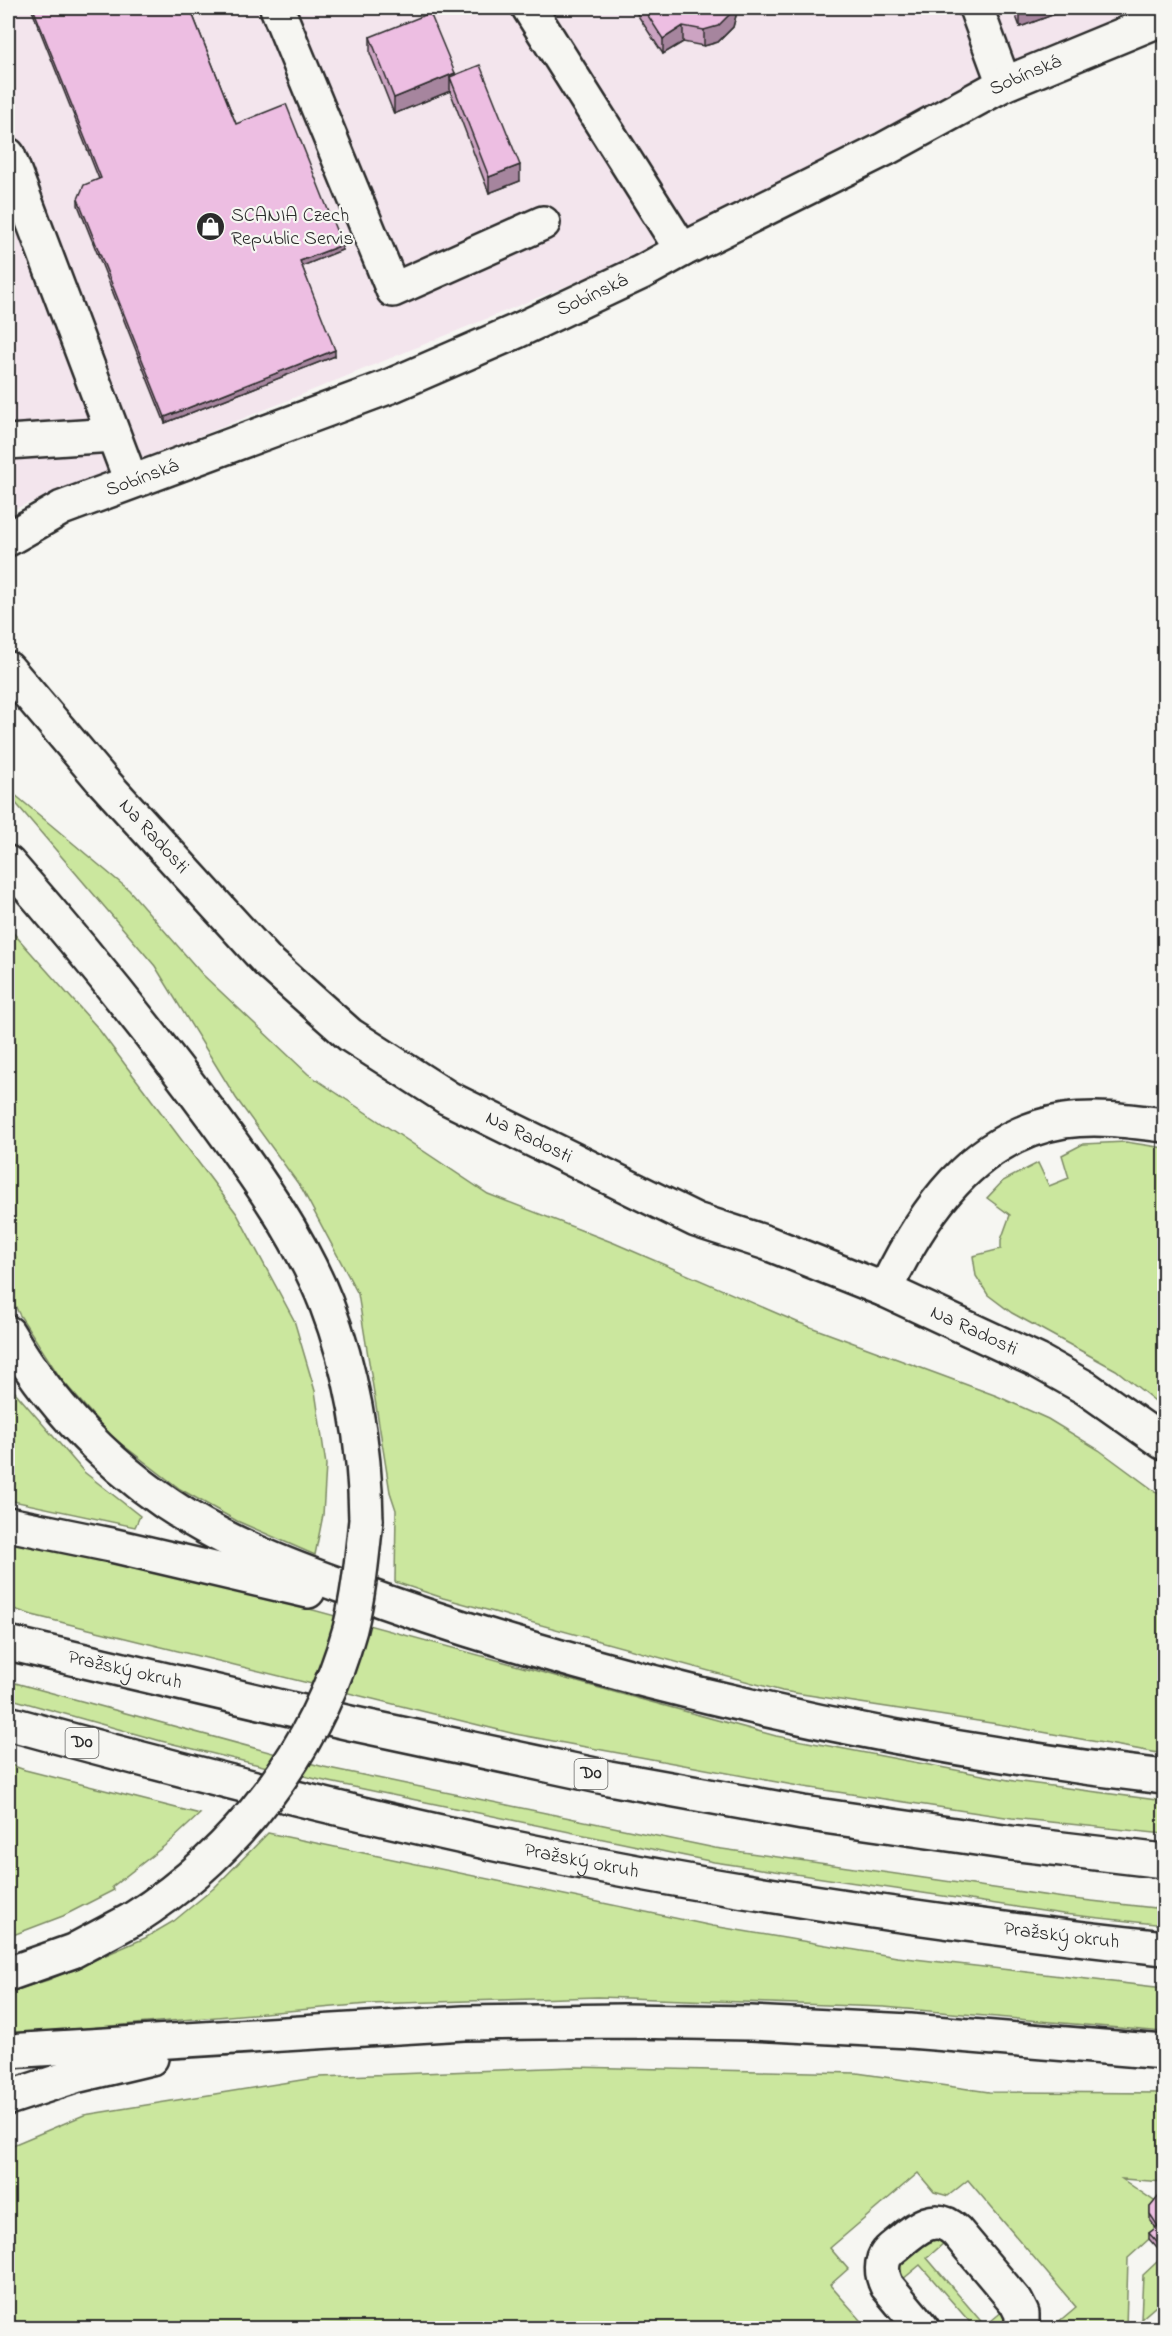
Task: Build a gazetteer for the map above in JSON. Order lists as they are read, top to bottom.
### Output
{
  "streets": {
    "main road": [
      "Sobínská",
      "Na Radosti",
      "Pražský okruh",
      "D0"
    ]
  },
  "places": {
    "shop": ["SCANIA Czech Republic Servis"]
  }
}
